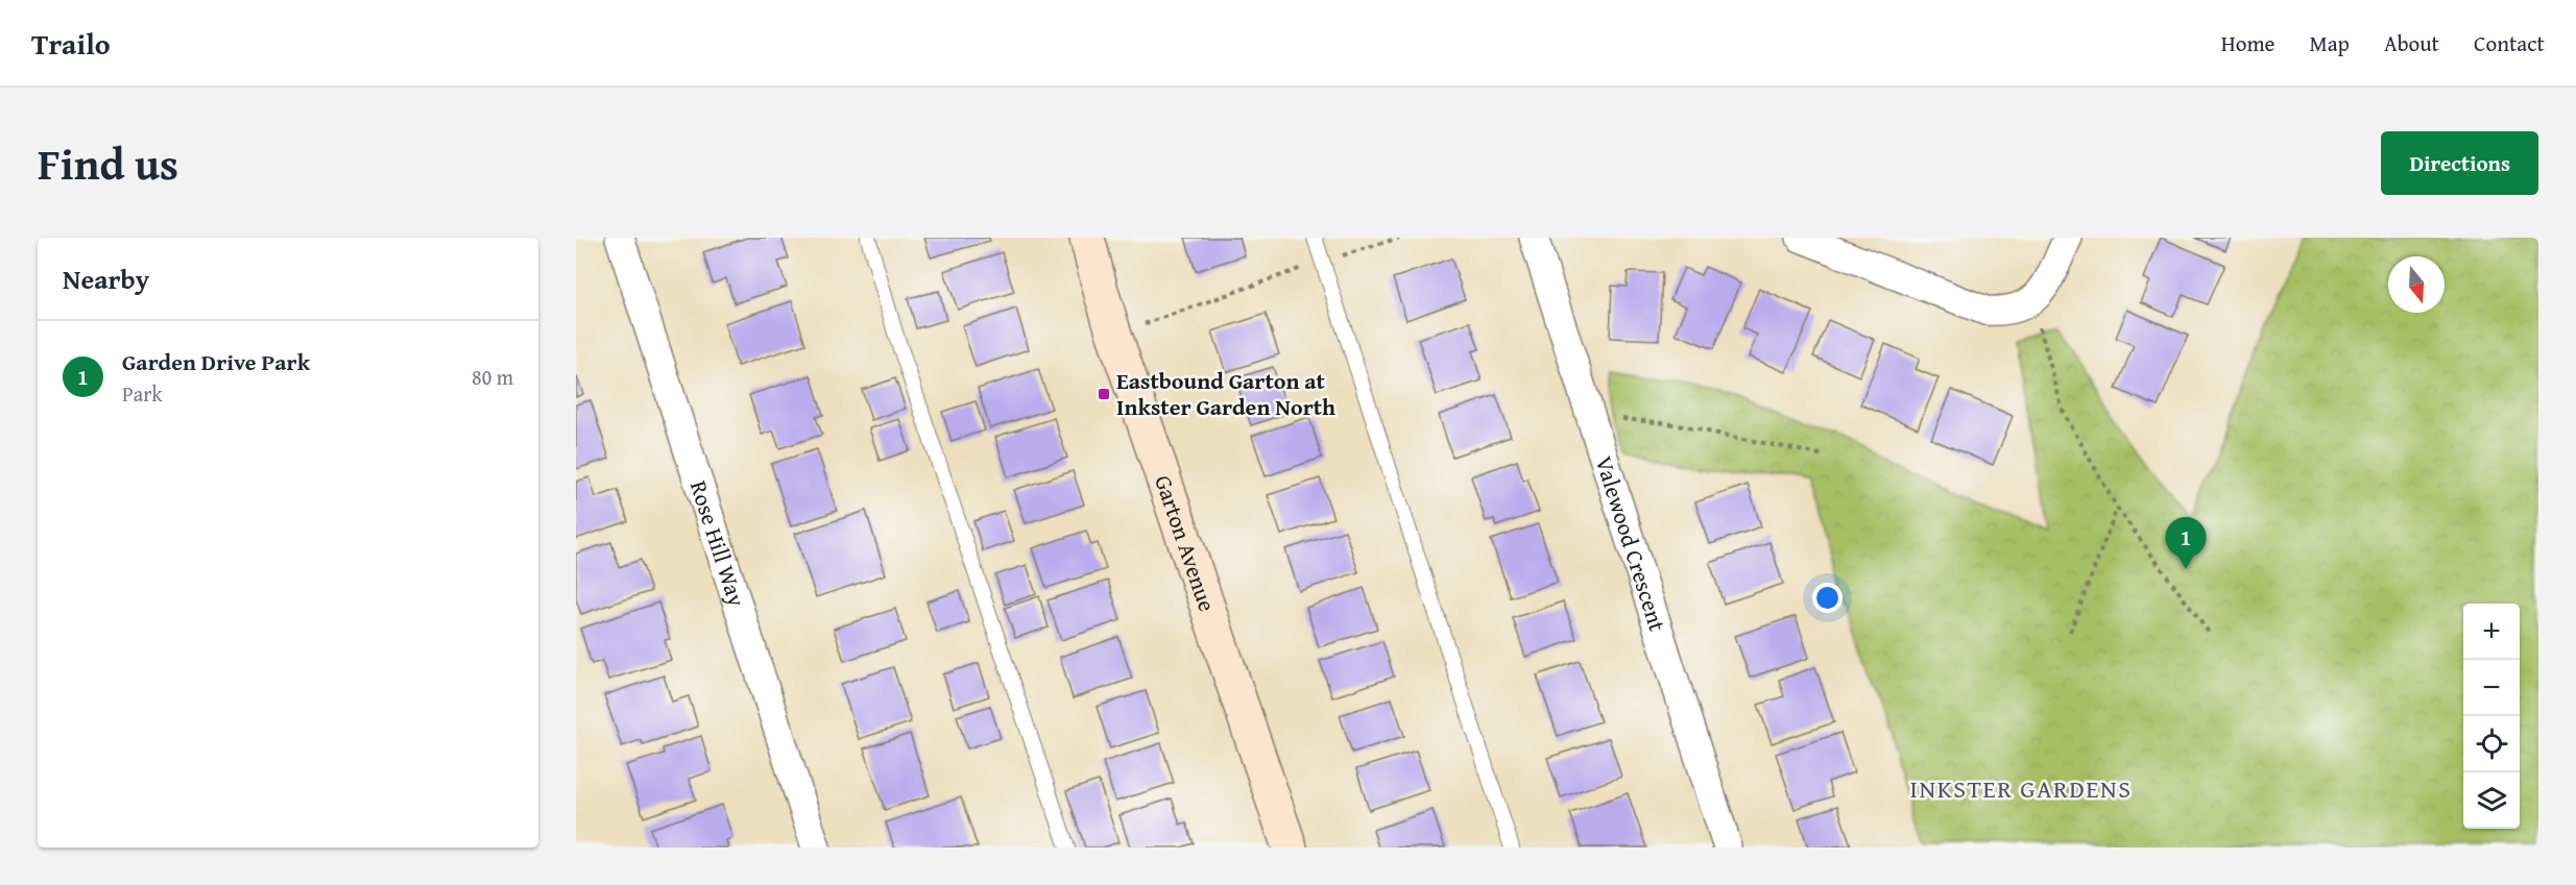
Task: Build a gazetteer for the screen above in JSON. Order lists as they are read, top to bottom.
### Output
{
  "streets": {
    "street": ["Rose Hill Way", "Garton Avenue", "Valewood Crescent"]
  },
  "districts": ["INKSTER GARDENS"],
  "places": {
    "transit": ["Eastbound Garton at Inkster Garden North"]
  },
  "north": "bottom",
  "page": {
    "header": "Trailo",
    "nav": [
      "Home",
      "Map",
      "About",
      "Contact"
    ],
    "title": "Find us",
    "buttons": "Directions",
    "heading": "Nearby",
    "list": [
      {
        "mark": "1",
        "name": "Garden Drive Park",
        "note": "Park",
        "value": "80 m"
      }
    ],
    "pins": "1",
    "map_buttons": ["+", "−"]
  }
}
